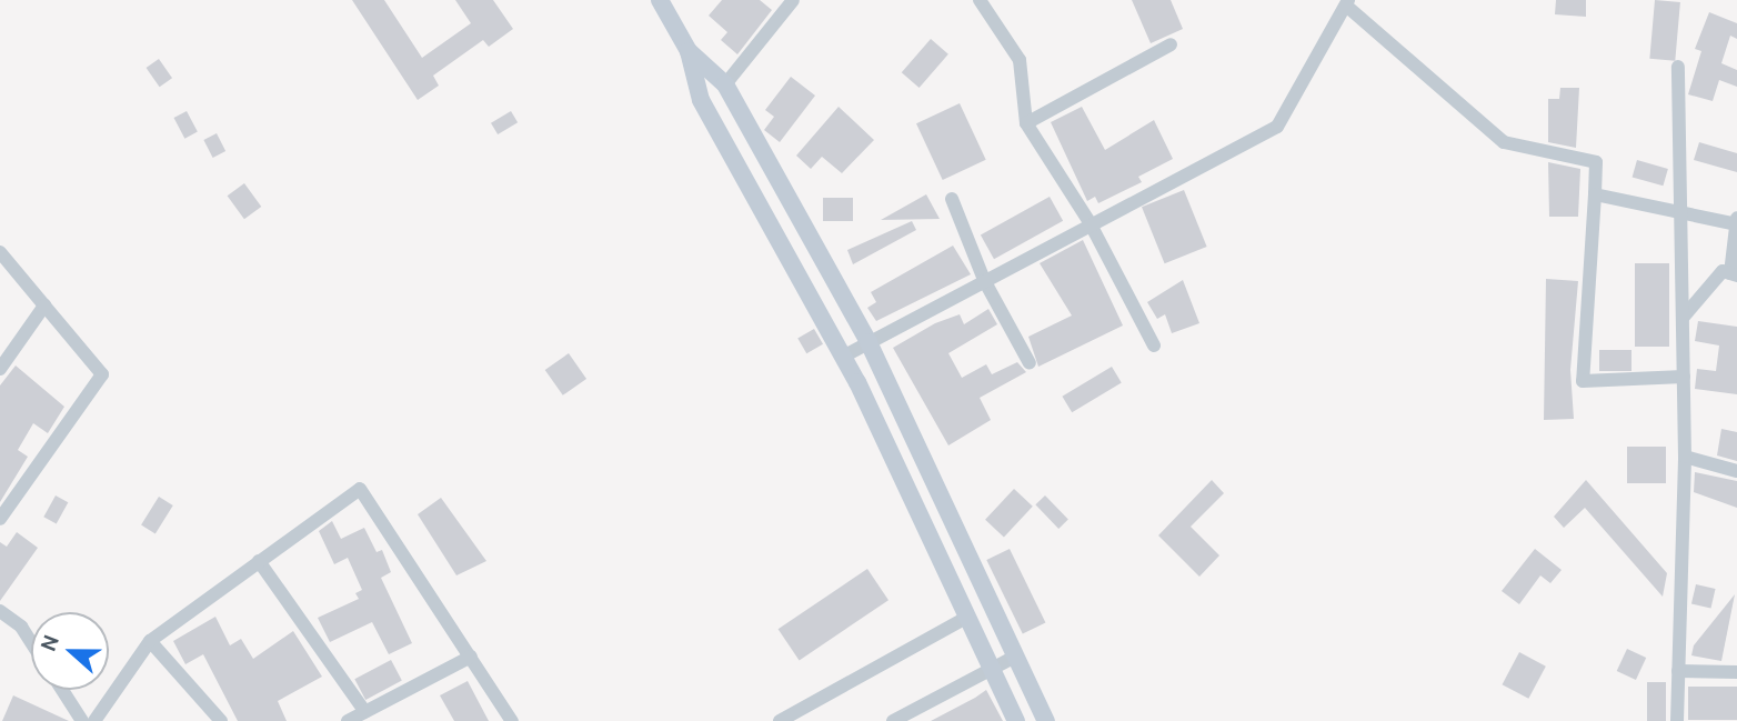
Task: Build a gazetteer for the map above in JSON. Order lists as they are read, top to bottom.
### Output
{
  "north": "left"
}
